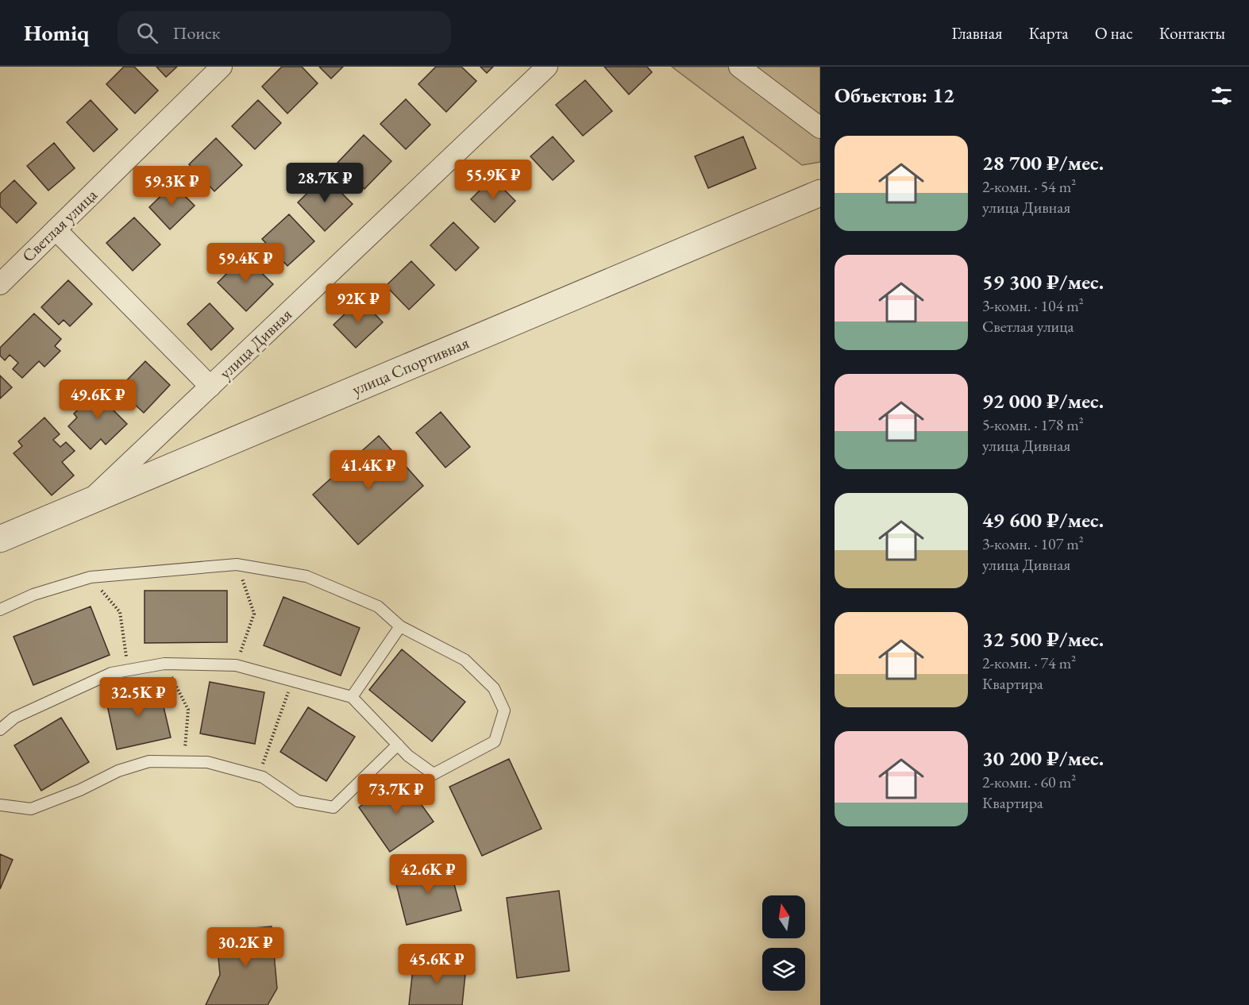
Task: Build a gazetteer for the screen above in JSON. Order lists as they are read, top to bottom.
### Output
{
  "streets": {
    "street": ["Светлая улица", "улица Дивная", "улица Спортивная"]
  },
  "crossings": [
    ["улица Дивная", "улица Спортивная"]
  ],
  "north": "top",
  "page": {
    "header": "Homiq",
    "search": "Поиск",
    "nav": [
      "Главная",
      "Карта",
      "О нас",
      "Контакты"
    ],
    "heading": "Объектов: 12",
    "list": [
      {
        "name": "28 700 ₽/мес.",
        "note": "2-комн. · 54 m² · улица Дивная"
      },
      {
        "name": "59 300 ₽/мес.",
        "note": "3-комн. · 104 m² · Светлая улица"
      },
      {
        "name": "92 000 ₽/мес.",
        "note": "5-комн. · 178 m² · улица Дивная"
      },
      {
        "name": "49 600 ₽/мес.",
        "note": "3-комн. · 107 m² · улица Дивная"
      },
      {
        "name": "32 500 ₽/мес.",
        "note": "2-комн. · 74 m² · Квартира"
      },
      {
        "name": "30 200 ₽/мес.",
        "note": "2-комн. · 60 m² · Квартира"
      }
    ],
    "price": [
      "55.9K ₽",
      "28.7K ₽",
      "59.3K ₽",
      "59.4K ₽",
      "92K ₽",
      "49.6K ₽",
      "41.4K ₽",
      "32.5K ₽",
      "73.7K ₽",
      "42.6K ₽",
      "30.2K ₽",
      "45.6K ₽"
    ]
  }
}
